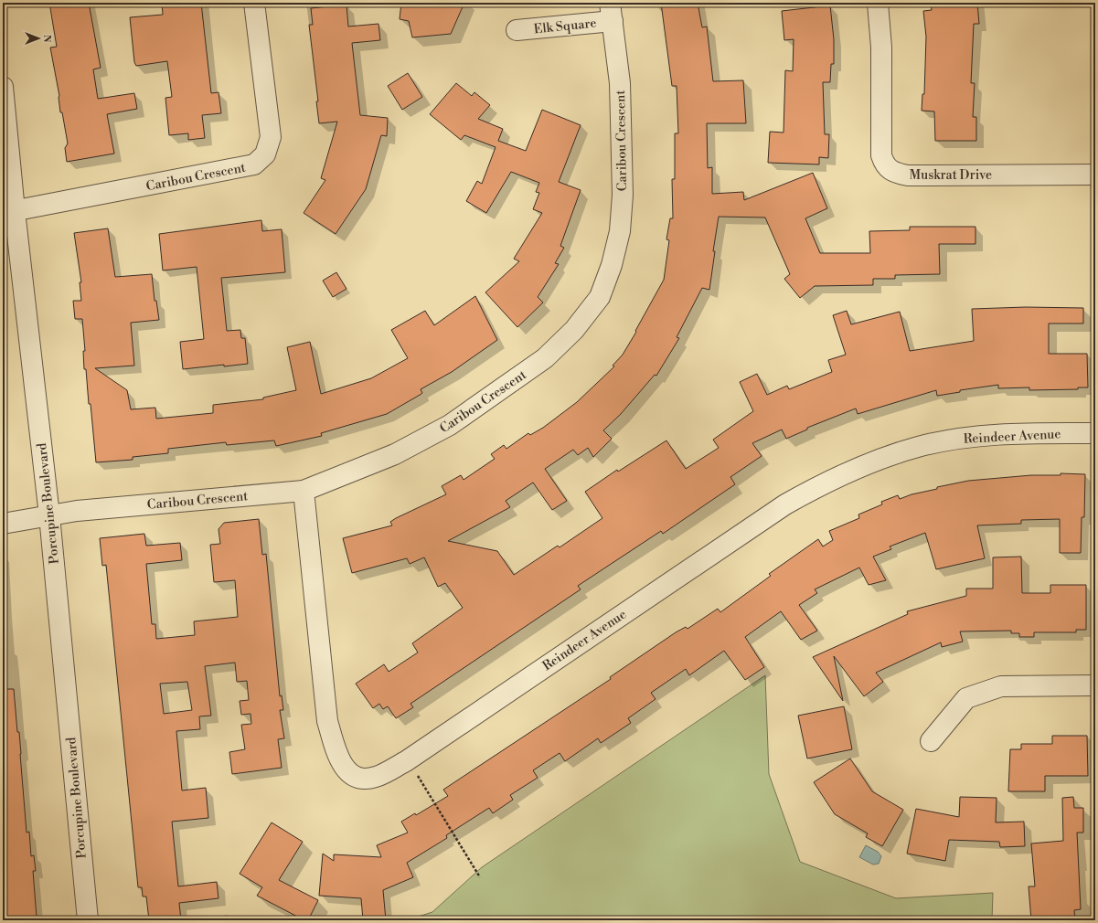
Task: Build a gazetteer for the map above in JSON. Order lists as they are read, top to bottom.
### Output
{
  "streets": {
    "street": [
      "Elk Square",
      "Caribou Crescent",
      "Muskrat Drive",
      "Reindeer Avenue",
      "Porcupine Boulevard"
    ]
  },
  "crossings": [
    ["Elk Square", "Caribou Crescent"],
    ["Caribou Crescent", "Reindeer Avenue"],
    ["Caribou Crescent", "Porcupine Boulevard"]
  ],
  "north": "right"
}
